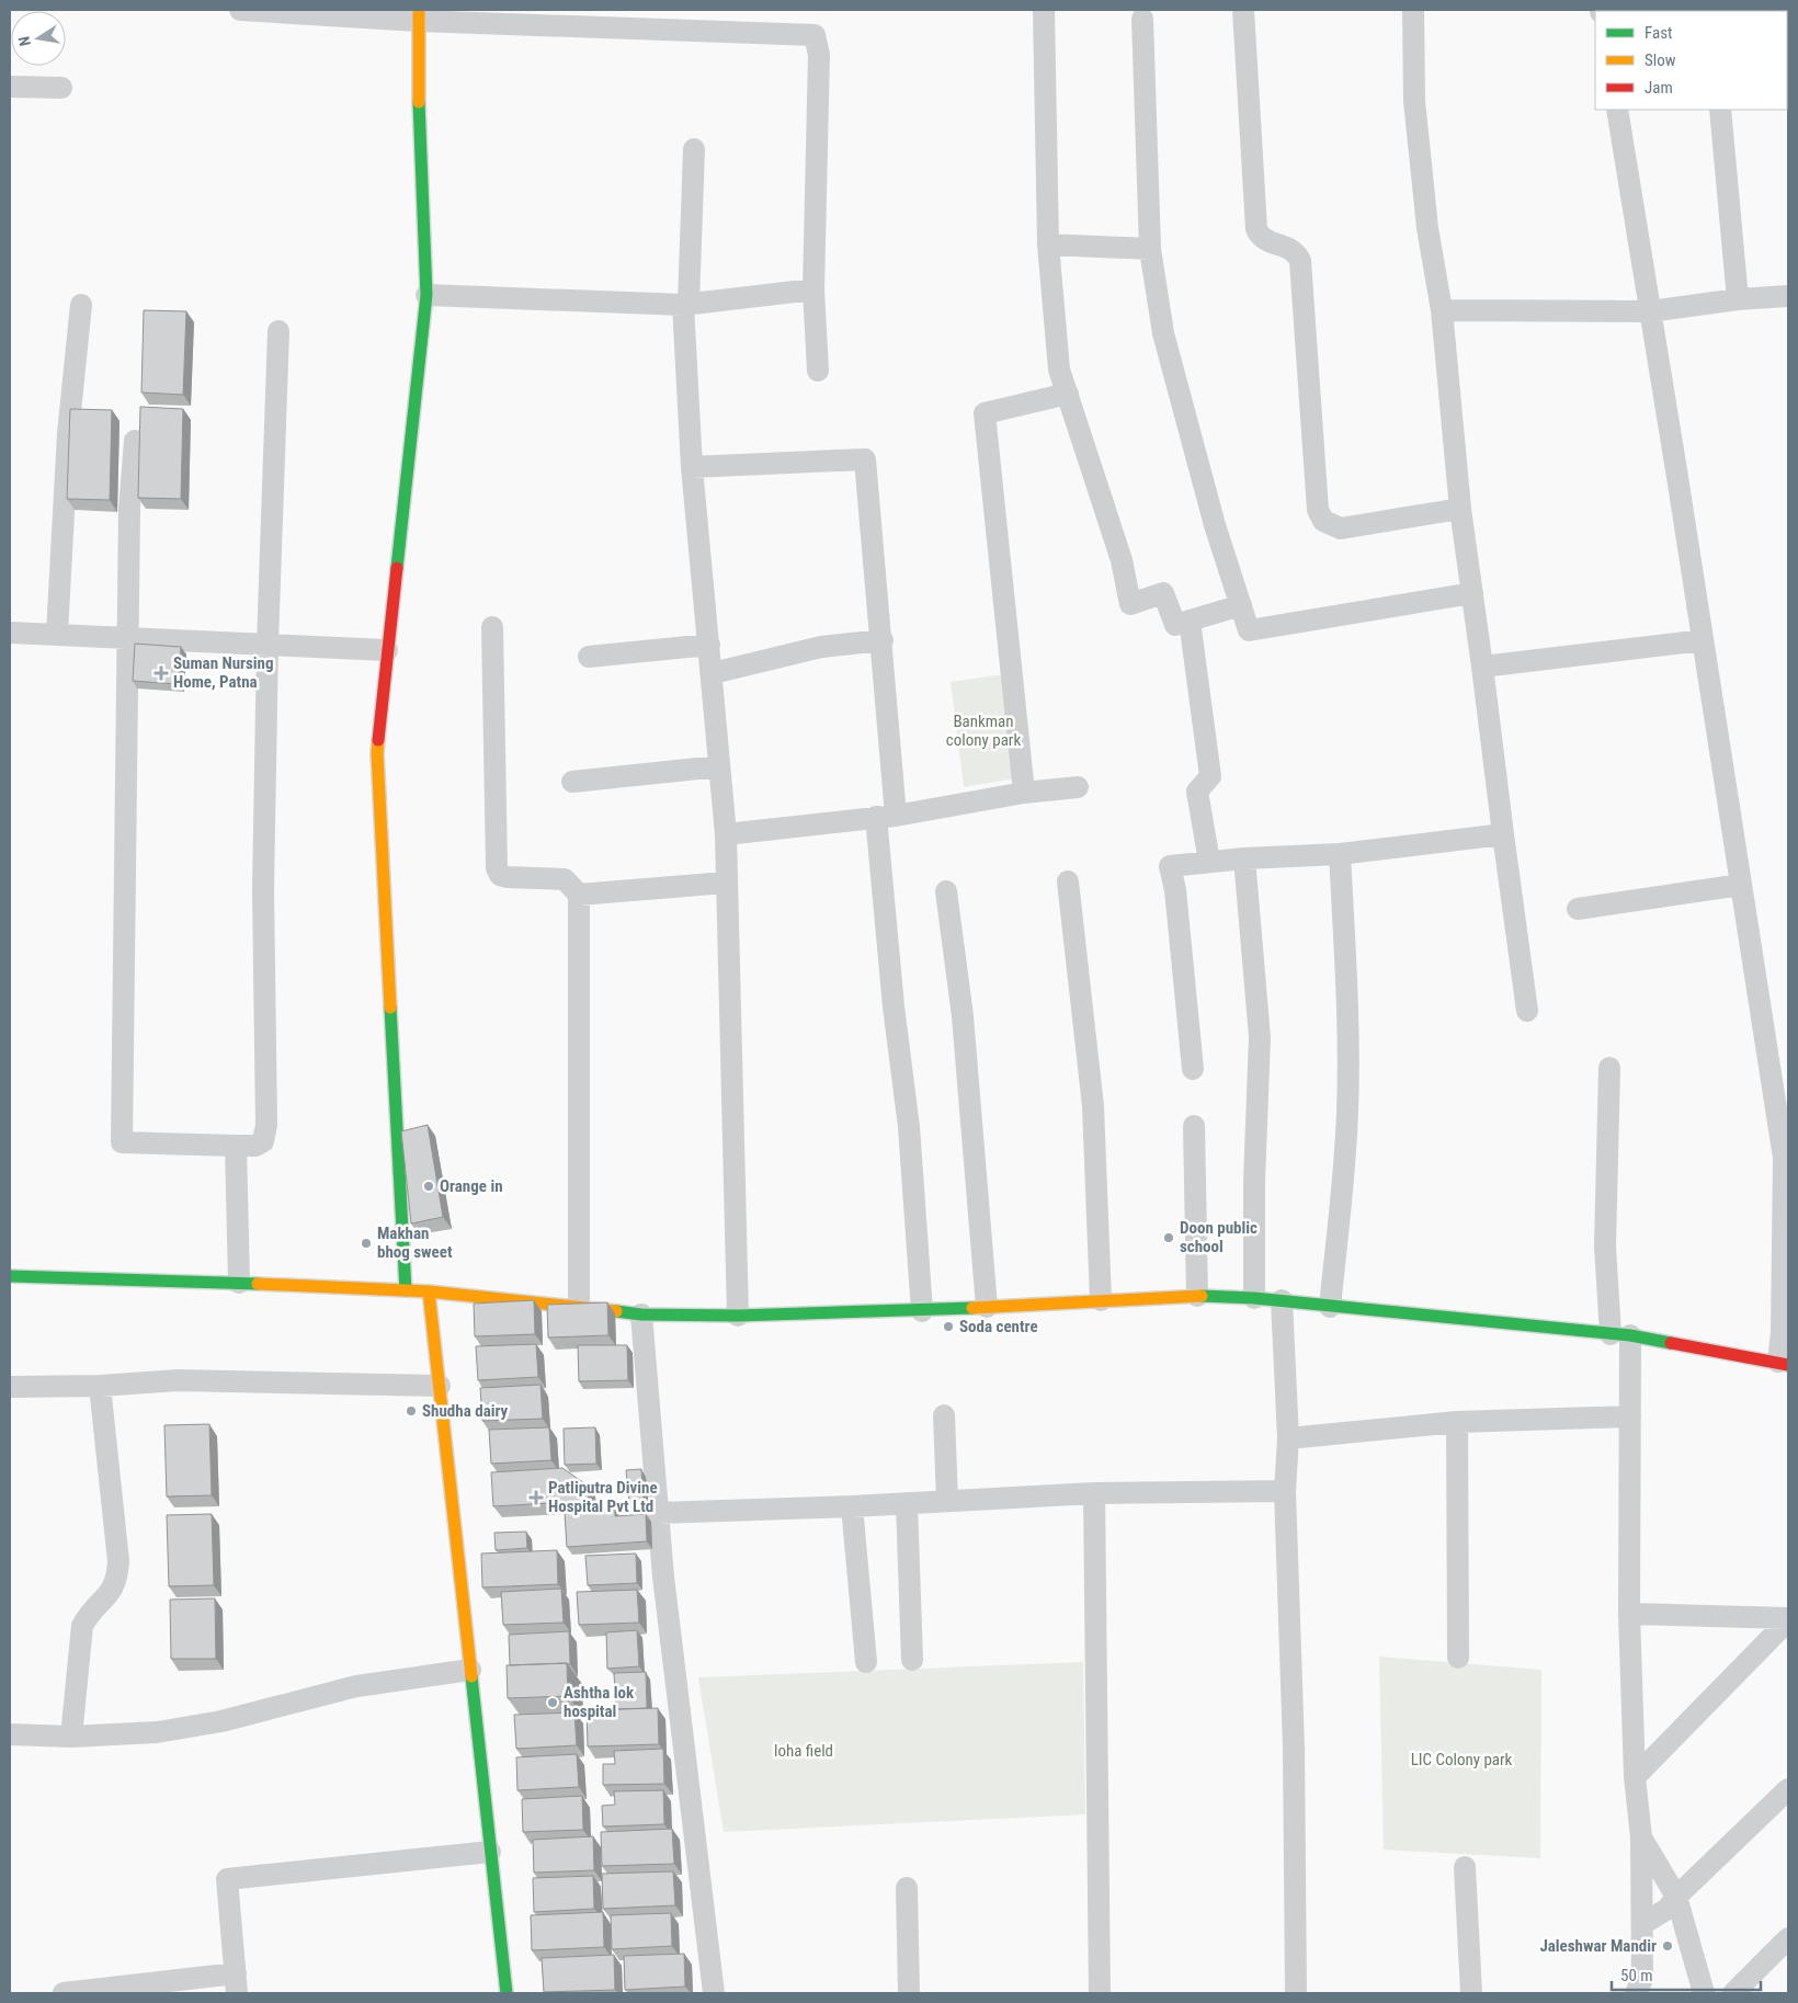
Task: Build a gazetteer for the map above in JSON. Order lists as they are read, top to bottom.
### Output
{
  "parks": ["Bankman colony park", "loha field", "LIC Colony park"],
  "places": {
    "health": ["Suman Nursing Home, Patna", "Patliputra Divine Hospital Pvt Ltd"],
    "other": [
      "Orange in",
      "Doon public school",
      "Makhan bhog sweet",
      "Soda centre",
      "Shudha dairy",
      "Ashtha lok hospital",
      "Jaleshwar Mandir"
    ]
  },
  "legend": ["Fast", "Slow", "Jam"],
  "scale_bar": "50 m",
  "north": "left"
}
